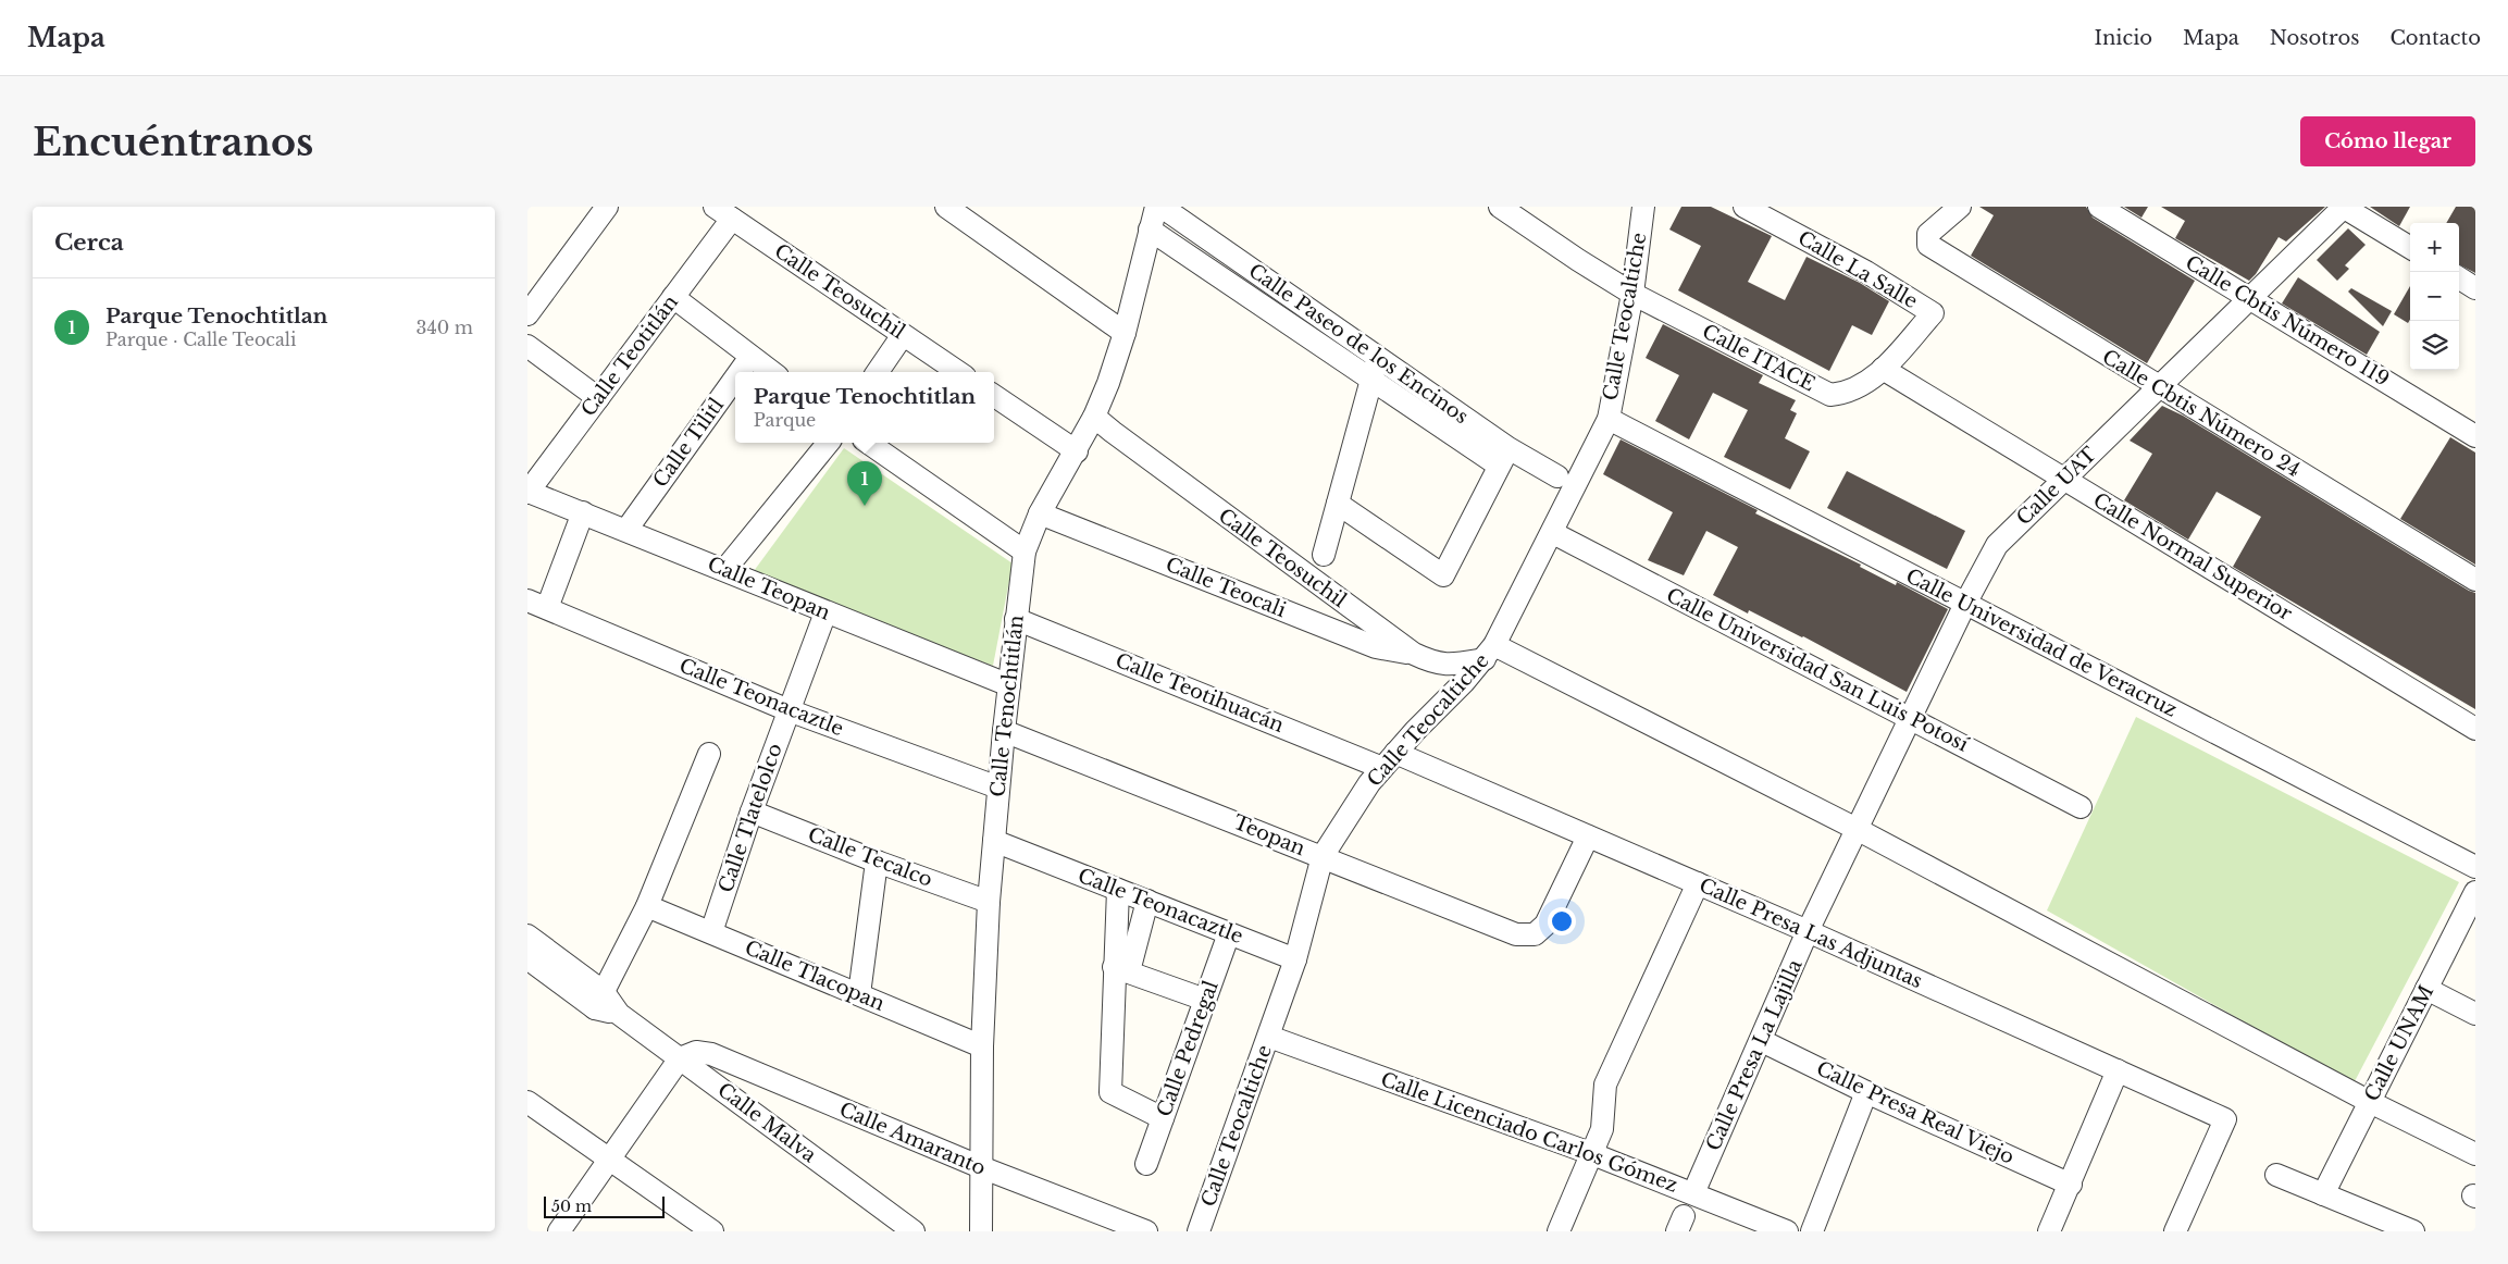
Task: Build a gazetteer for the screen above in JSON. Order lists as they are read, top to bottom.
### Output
{
  "streets": {
    "street": [
      "Calle La Salle",
      "Calle Teosuchil",
      "Calle Teocaltiche",
      "Calle Cbtis Número 119",
      "Calle Paseo de los Encinos",
      "Calle Teotitlán",
      "Calle ITACE",
      "Calle Cbtis Número 24",
      "Calle Tilitl",
      "Calle UAT",
      "Calle Normal Superior",
      "Calle Teocali",
      "Calle Teopan",
      "Calle Universidad de Veracruz",
      "Calle Universidad San Luis Potosí",
      "Calle Teotihuacán",
      "Calle Teonacaztle",
      "Calle Tenochtitlán",
      "Calle Tlatelolco",
      "Teopan",
      "Calle Tecalco",
      "Calle Presa Las Adjuntas",
      "Calle Tlacopan",
      "Calle UNAM",
      "Calle Pedregal",
      "Calle Presa La Lajilla",
      "Calle Presa Real Viejo",
      "Calle Malva",
      "Calle Licenciado Carlos Gómez",
      "Calle Amaranto"
    ]
  },
  "crossings": [
    ["Calle La Salle", "Calle ITACE"],
    ["Calle La Salle", "Calle Normal Superior"],
    ["Calle Teosuchil", "Calle Teocaltiche"],
    ["Calle Teosuchil", "Calle Teotitlán"],
    ["Calle Teosuchil", "Calle Teocali"],
    ["Calle Teosuchil", "Calle Tenochtitlán"],
    ["Calle Teocaltiche", "Calle ITACE"],
    ["Calle Teocaltiche", "Calle Universidad de Veracruz"],
    ["Calle Teocaltiche", "Calle Universidad San Luis Potosí"],
    ["Calle Teocaltiche", "Calle Teotihuacán"],
    ["Calle Teocaltiche", "Calle Teonacaztle"],
    ["Calle Teocaltiche", "Teopan"],
    ["Calle Teocaltiche", "Calle Presa Las Adjuntas"],
    ["Calle Teocaltiche", "Calle Licenciado Carlos Gómez"],
    ["Calle Cbtis Número 119", "Calle UAT"],
    ["Calle Paseo de los Encinos", "Calle Tenochtitlán"],
    ["Calle Teotitlán", "Calle Teopan"],
    ["Calle ITACE", "Calle Normal Superior"],
    ["Calle Cbtis Número 24", "Calle UAT"],
    ["Calle Tilitl", "Calle Teopan"],
    ["Calle UAT", "Calle Normal Superior"],
    ["Calle UAT", "Calle Universidad de Veracruz"],
    ["Calle UAT", "Calle Universidad San Luis Potosí"],
    ["Calle UAT", "Calle Presa La Lajilla"],
    ["Calle Teocali", "Calle Tenochtitlán"],
    ["Calle Teopan", "Calle Tenochtitlán"],
    ["Calle Teopan", "Calle Tlatelolco"],
    ["Calle Teotihuacán", "Calle Tenochtitlán"],
    ["Calle Teotihuacán", "Calle Presa Las Adjuntas"],
    ["Calle Teonacaztle", "Calle Tenochtitlán"],
    ["Calle Teonacaztle", "Calle Tlatelolco"],
    ["Calle Teonacaztle", "Calle Pedregal"],
    ["Calle Tenochtitlán", "Teopan"],
    ["Calle Tenochtitlán", "Calle Tecalco"],
    ["Calle Tenochtitlán", "Calle Tlacopan"],
    ["Calle Tenochtitlán", "Calle Amaranto"],
    ["Calle Tlatelolco", "Calle Tecalco"],
    ["Calle Tlatelolco", "Calle Tlacopan"],
    ["Teopan", "Calle Presa Las Adjuntas"],
    ["Calle Presa Las Adjuntas", "Calle Presa La Lajilla"],
    ["Calle Presa La Lajilla", "Calle Presa Real Viejo"],
    ["Calle Presa La Lajilla", "Calle Licenciado Carlos Gómez"],
    ["Calle Malva", "Calle Amaranto"]
  ],
  "scale_bar": "50 m",
  "page": {
    "header": "Mapa",
    "nav": [
      "Inicio",
      "Mapa",
      "Nosotros",
      "Contacto"
    ],
    "buttons": "Cómo llegar",
    "title": "Encuéntranos",
    "heading": "Cerca",
    "map_buttons": ["+", "−"],
    "list": [
      {
        "mark": "1",
        "name": "Parque Tenochtitlan",
        "note": "Parque · Calle Teocali",
        "value": "340 m"
      }
    ],
    "popup": ["Parque Tenochtitlan", "Parque"],
    "pins": "1",
    "scale": "50 m"
  }
}
